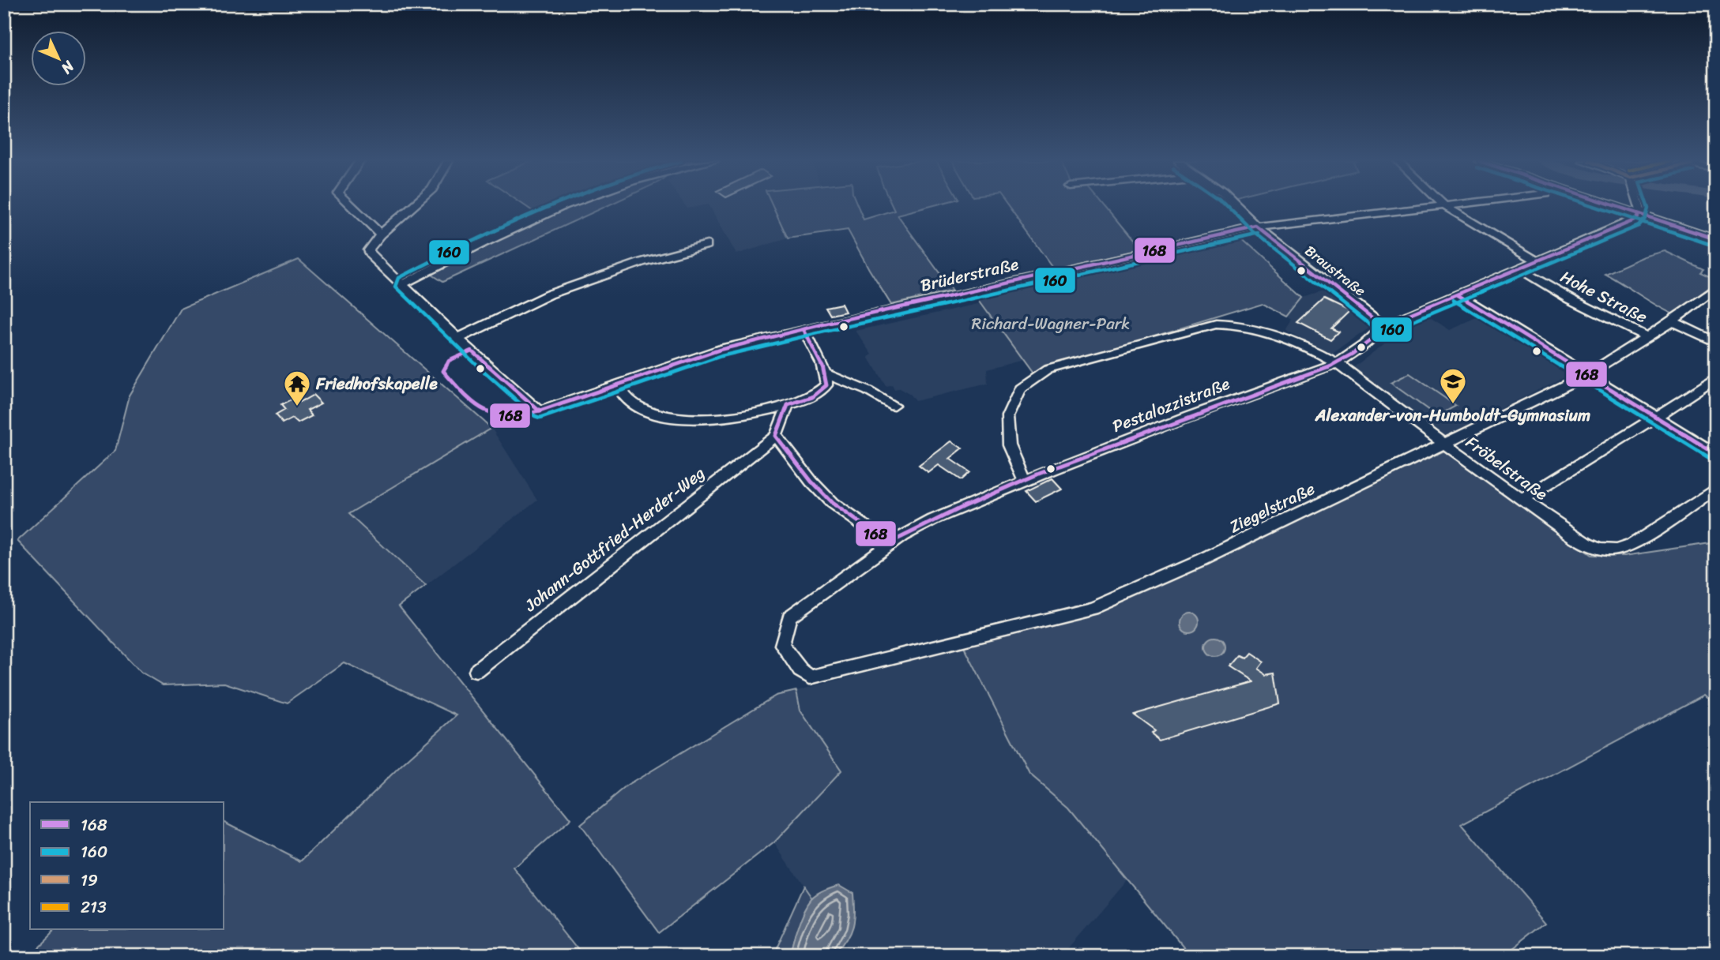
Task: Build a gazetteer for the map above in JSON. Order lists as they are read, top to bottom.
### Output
{
  "streets": {
    "street": [
      "Braustraße",
      "Brüderstraße",
      "Hohe Straße",
      "Pestalozzistraße",
      "Fröbelstraße",
      "Ziegelstraße",
      "Johann-Gottfried-Herder-Weg"
    ]
  },
  "crossings": [
    ["Braustraße", "Brüderstraße"],
    ["Braustraße", "Pestalozzistraße"],
    ["Hohe Straße", "Pestalozzistraße"],
    ["Hohe Straße", "Ziegelstraße"],
    ["Pestalozzistraße", "Fröbelstraße"],
    ["Pestalozzistraße", "Ziegelstraße"],
    ["Fröbelstraße", "Ziegelstraße"]
  ],
  "parks": ["Richard-Wagner-Park"],
  "places": {
    "school or university": ["Alexander-von-Humboldt-Gymnasium"],
    "temple": ["Friedhofskapelle"]
  },
  "lines": ["transit line 168", "transit line 160"],
  "legend": [
    "168",
    "160",
    "19",
    "213"
  ],
  "north": "bottom right"
}
